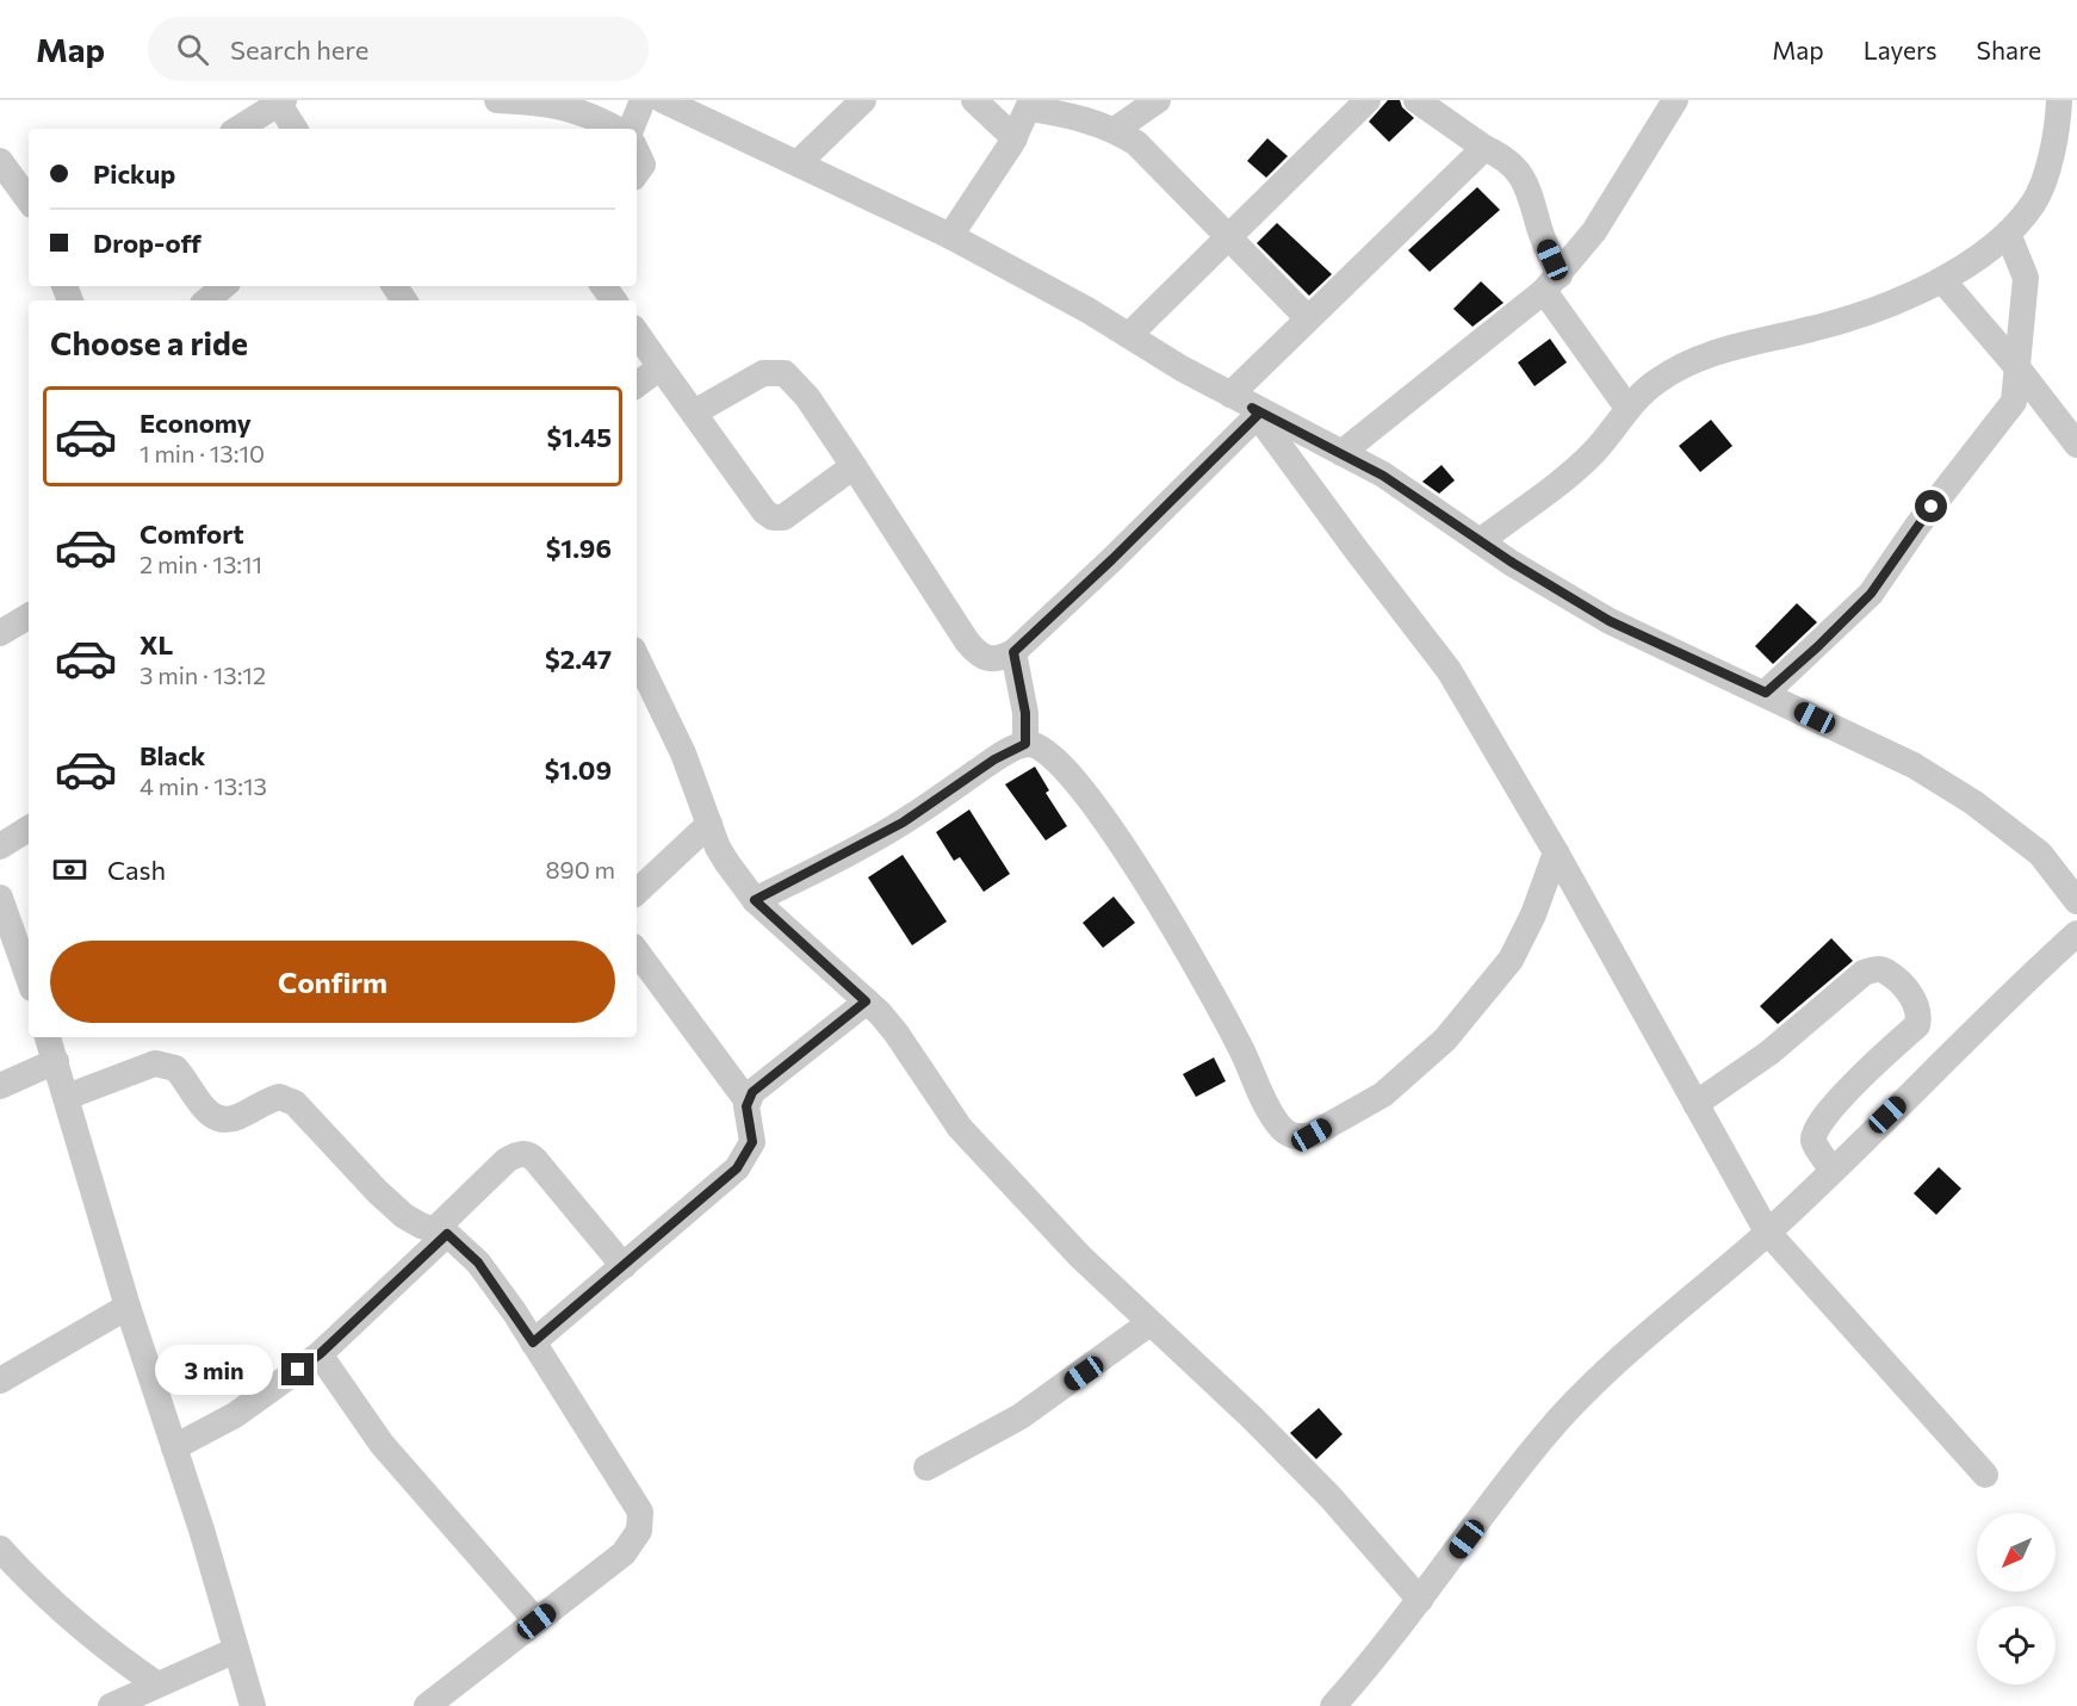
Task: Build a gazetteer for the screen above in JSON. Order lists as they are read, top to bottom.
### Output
{
  "north": "bottom left",
  "page": {
    "header": "Map",
    "search": "Search here",
    "nav": ["Map", "Layers", "Share"],
    "banner": ["Pickup", "Drop-off"],
    "heading": "Choose a ride",
    "list": [
      {
        "name": "Economy",
        "note": "1 min · 13:10",
        "value": "$1.45"
      },
      {
        "name": "Comfort",
        "note": "2 min · 13:11",
        "value": "$1.96"
      },
      {
        "name": "XL",
        "note": "3 min · 13:12",
        "value": "$2.47"
      },
      {
        "name": "Black",
        "note": "4 min · 13:13",
        "value": "$1.09"
      }
    ],
    "pay": ["Cash", "890 m"],
    "buttons": "Confirm",
    "bubble": "3 min"
  }
}
